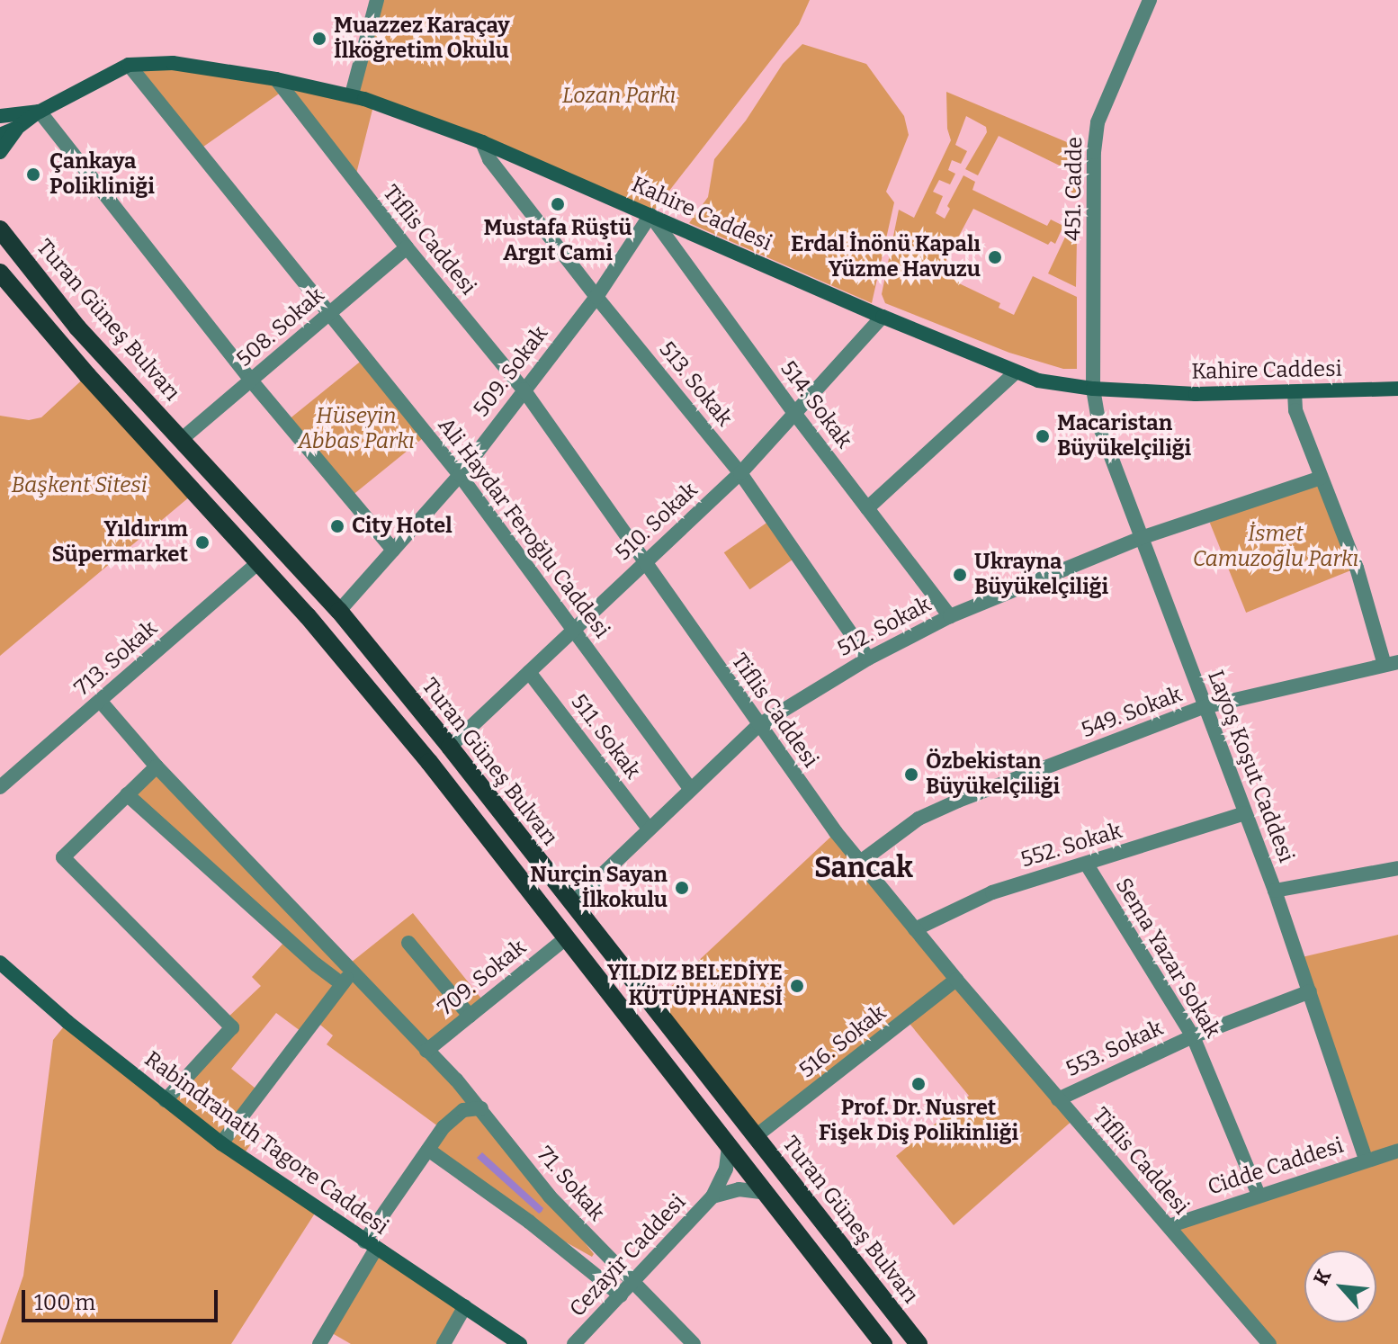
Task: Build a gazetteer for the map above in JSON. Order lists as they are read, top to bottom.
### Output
{
  "streets": {
    "main road": ["Kahire Caddesi", "Turan Güneş Bulvarı", "Rabindranath Tagore Caddesi"],
    "street": [
      "451. Cadde",
      "Tiflis Caddesi",
      "508. Sokak",
      "509. Sokak",
      "513. Sokak",
      "514. Sokak",
      "510. Sokak",
      "Ali Haydar Feroğlu Caddesi",
      "512. Sokak",
      "713. Sokak",
      "549. Sokak",
      "511. Sokak",
      "Layoş Koşut Caddesi",
      "552. Sokak",
      "Sema Yazar Sokak",
      "709. Sokak",
      "516. Sokak",
      "553. Sokak",
      "Cidde Caddesi",
      "71. Sokak",
      "Cezayir Caddesi"
    ]
  },
  "crossings": [
    ["451. Cadde", "Kahire Caddesi"],
    ["451. Cadde", "Layoş Koşut Caddesi"],
    ["Kahire Caddesi", "Tiflis Caddesi"],
    ["Kahire Caddesi", "509. Sokak"],
    ["Kahire Caddesi", "513. Sokak"],
    ["Kahire Caddesi", "514. Sokak"],
    ["Kahire Caddesi", "510. Sokak"],
    ["Kahire Caddesi", "Ali Haydar Feroğlu Caddesi"],
    ["Kahire Caddesi", "Layoş Koşut Caddesi"],
    ["Tiflis Caddesi", "508. Sokak"],
    ["Tiflis Caddesi", "509. Sokak"],
    ["Tiflis Caddesi", "510. Sokak"],
    ["Tiflis Caddesi", "512. Sokak"],
    ["Tiflis Caddesi", "549. Sokak"],
    ["Tiflis Caddesi", "552. Sokak"],
    ["Tiflis Caddesi", "516. Sokak"],
    ["Tiflis Caddesi", "553. Sokak"],
    ["Tiflis Caddesi", "Cidde Caddesi"],
    ["Turan Güneş Bulvarı", "508. Sokak"],
    ["Turan Güneş Bulvarı", "509. Sokak"],
    ["Turan Güneş Bulvarı", "510. Sokak"],
    ["Turan Güneş Bulvarı", "512. Sokak"],
    ["Turan Güneş Bulvarı", "516. Sokak"],
    ["508. Sokak", "Ali Haydar Feroğlu Caddesi"],
    ["509. Sokak", "513. Sokak"],
    ["509. Sokak", "514. Sokak"],
    ["509. Sokak", "Ali Haydar Feroğlu Caddesi"],
    ["513. Sokak", "510. Sokak"],
    ["513. Sokak", "512. Sokak"],
    ["514. Sokak", "510. Sokak"],
    ["514. Sokak", "512. Sokak"],
    ["510. Sokak", "Ali Haydar Feroğlu Caddesi"],
    ["510. Sokak", "511. Sokak"],
    ["Ali Haydar Feroğlu Caddesi", "512. Sokak"],
    ["512. Sokak", "511. Sokak"],
    ["512. Sokak", "Layoş Koşut Caddesi"],
    ["549. Sokak", "Layoş Koşut Caddesi"],
    ["Layoş Koşut Caddesi", "552. Sokak"],
    ["Layoş Koşut Caddesi", "553. Sokak"],
    ["Layoş Koşut Caddesi", "Cidde Caddesi"],
    ["552. Sokak", "Sema Yazar Sokak"],
    ["Sema Yazar Sokak", "553. Sokak"],
    ["Sema Yazar Sokak", "Cidde Caddesi"],
    ["709. Sokak", "71. Sokak"],
    ["71. Sokak", "Cezayir Caddesi"]
  ],
  "districts": ["Sancak"],
  "parks": [
    "Lozan Parkı",
    "Hüseyin Abbas Parkı",
    "Başkent Sitesi",
    "İsmet Camuzoğlu Parkı"
  ],
  "places": [
    "Muazzez Karaçay İlköğretim Okulu",
    "Çankaya Polikliniği",
    "Mustafa Rüştü Argıt Cami",
    "Erdal İnönü Kapalı Yüzme Havuzu",
    "Macaristan Büyükelçiliği",
    "City Hotel",
    "Yıldırım Süpermarket",
    "Ukrayna Büyükelçiliği",
    "Özbekistan Büyükelçiliği",
    "Nurçin Sayan İlkokulu",
    "YILDIZ BELEDİYE KÜTÜPHANESİ",
    "Prof. Dr. Nusret Fişek Diş Polikinliği"
  ],
  "scale_bar": "100 m",
  "north": "top left"
}
